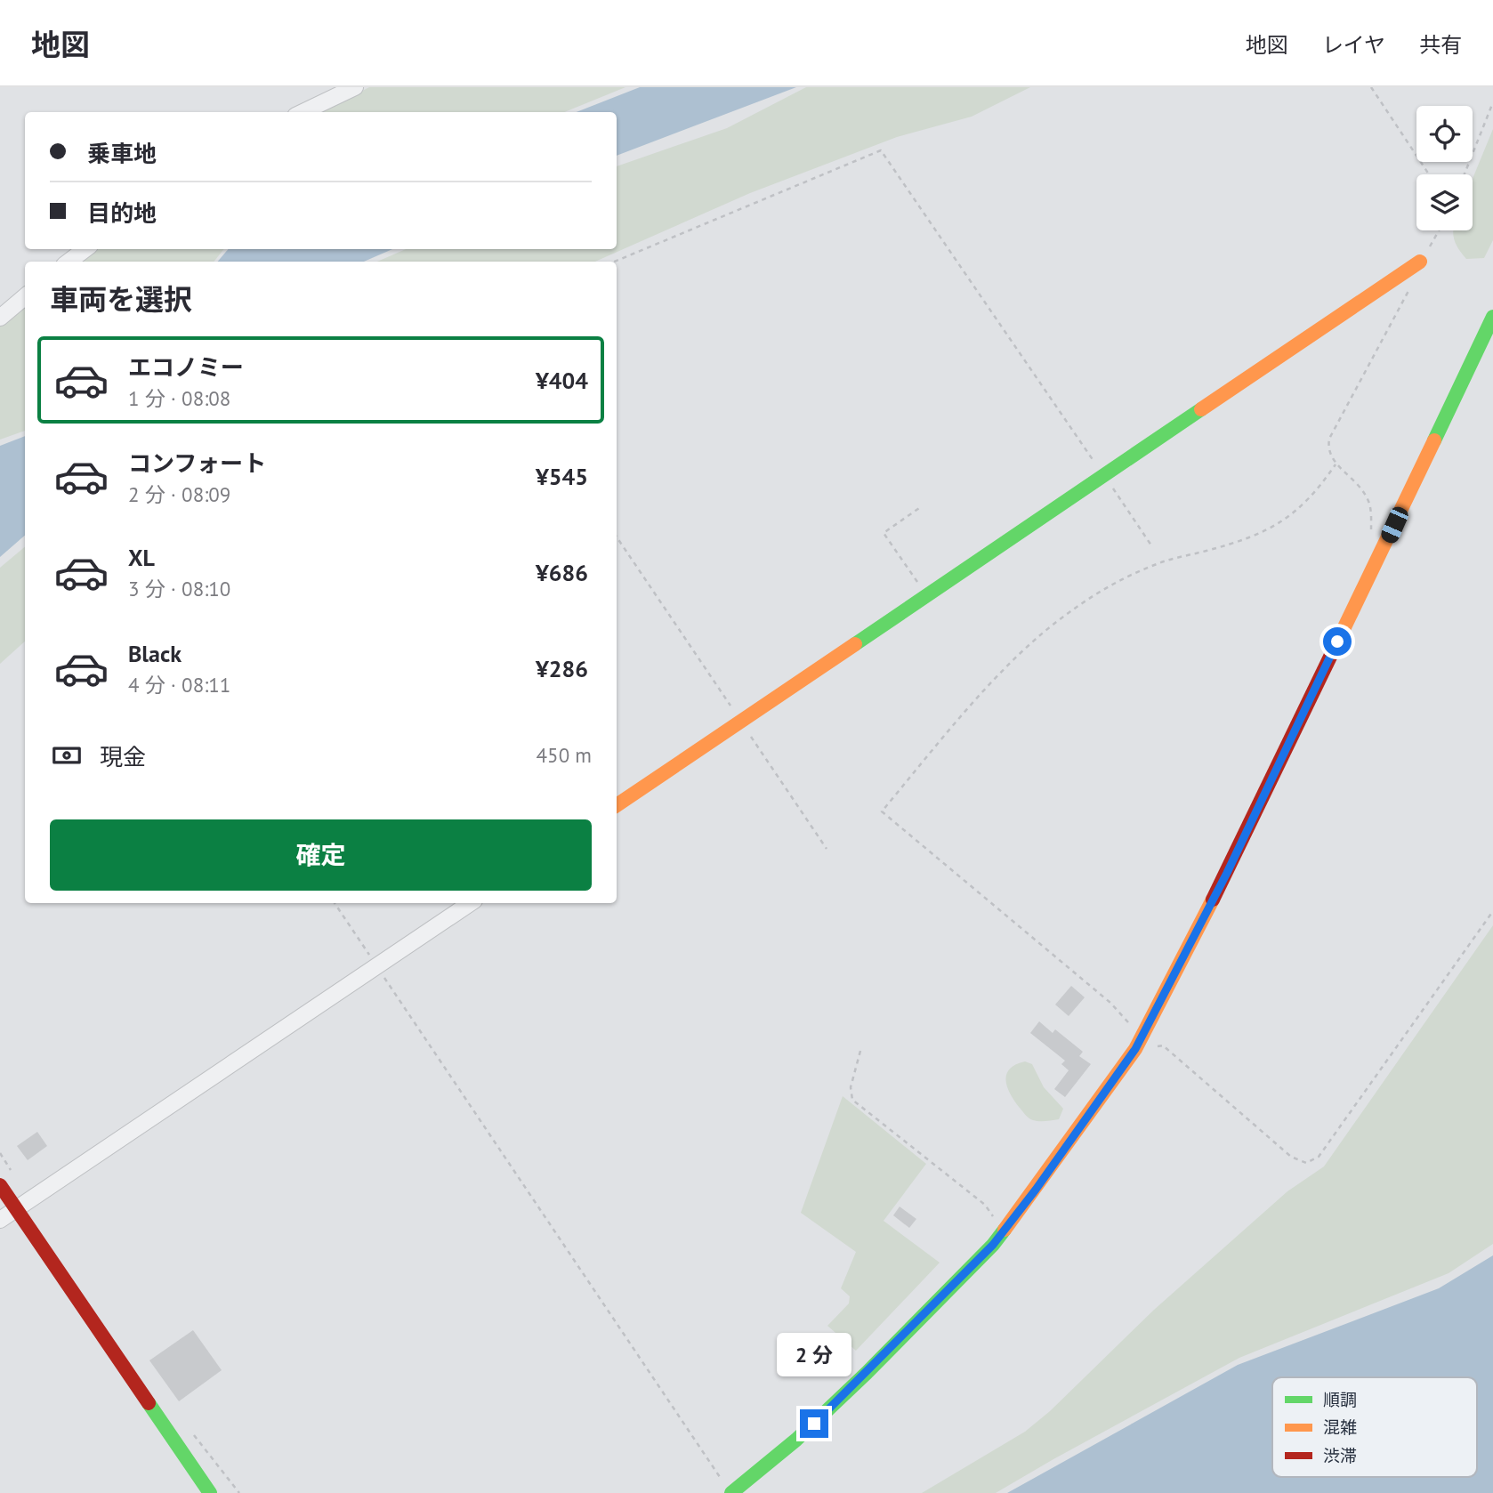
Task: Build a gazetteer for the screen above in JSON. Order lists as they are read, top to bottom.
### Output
{
  "legend": ["順調", "混雑", "渋滞"],
  "page": {
    "header": "地図",
    "nav": ["地図", "レイヤ", "共有"],
    "banner": ["乗車地", "目的地"],
    "heading": "車両を選択",
    "list": [
      {
        "name": "エコノミー",
        "note": "1 分 · 08:08",
        "value": "¥404"
      },
      {
        "name": "コンフォート",
        "note": "2 分 · 08:09",
        "value": "¥545"
      },
      {
        "name": "XL",
        "note": "3 分 · 08:10",
        "value": "¥686"
      },
      {
        "name": "Black",
        "note": "4 分 · 08:11",
        "value": "¥286"
      }
    ],
    "pay": ["現金", "450 m"],
    "buttons": "確定",
    "bubble": "2 分"
  }
}
